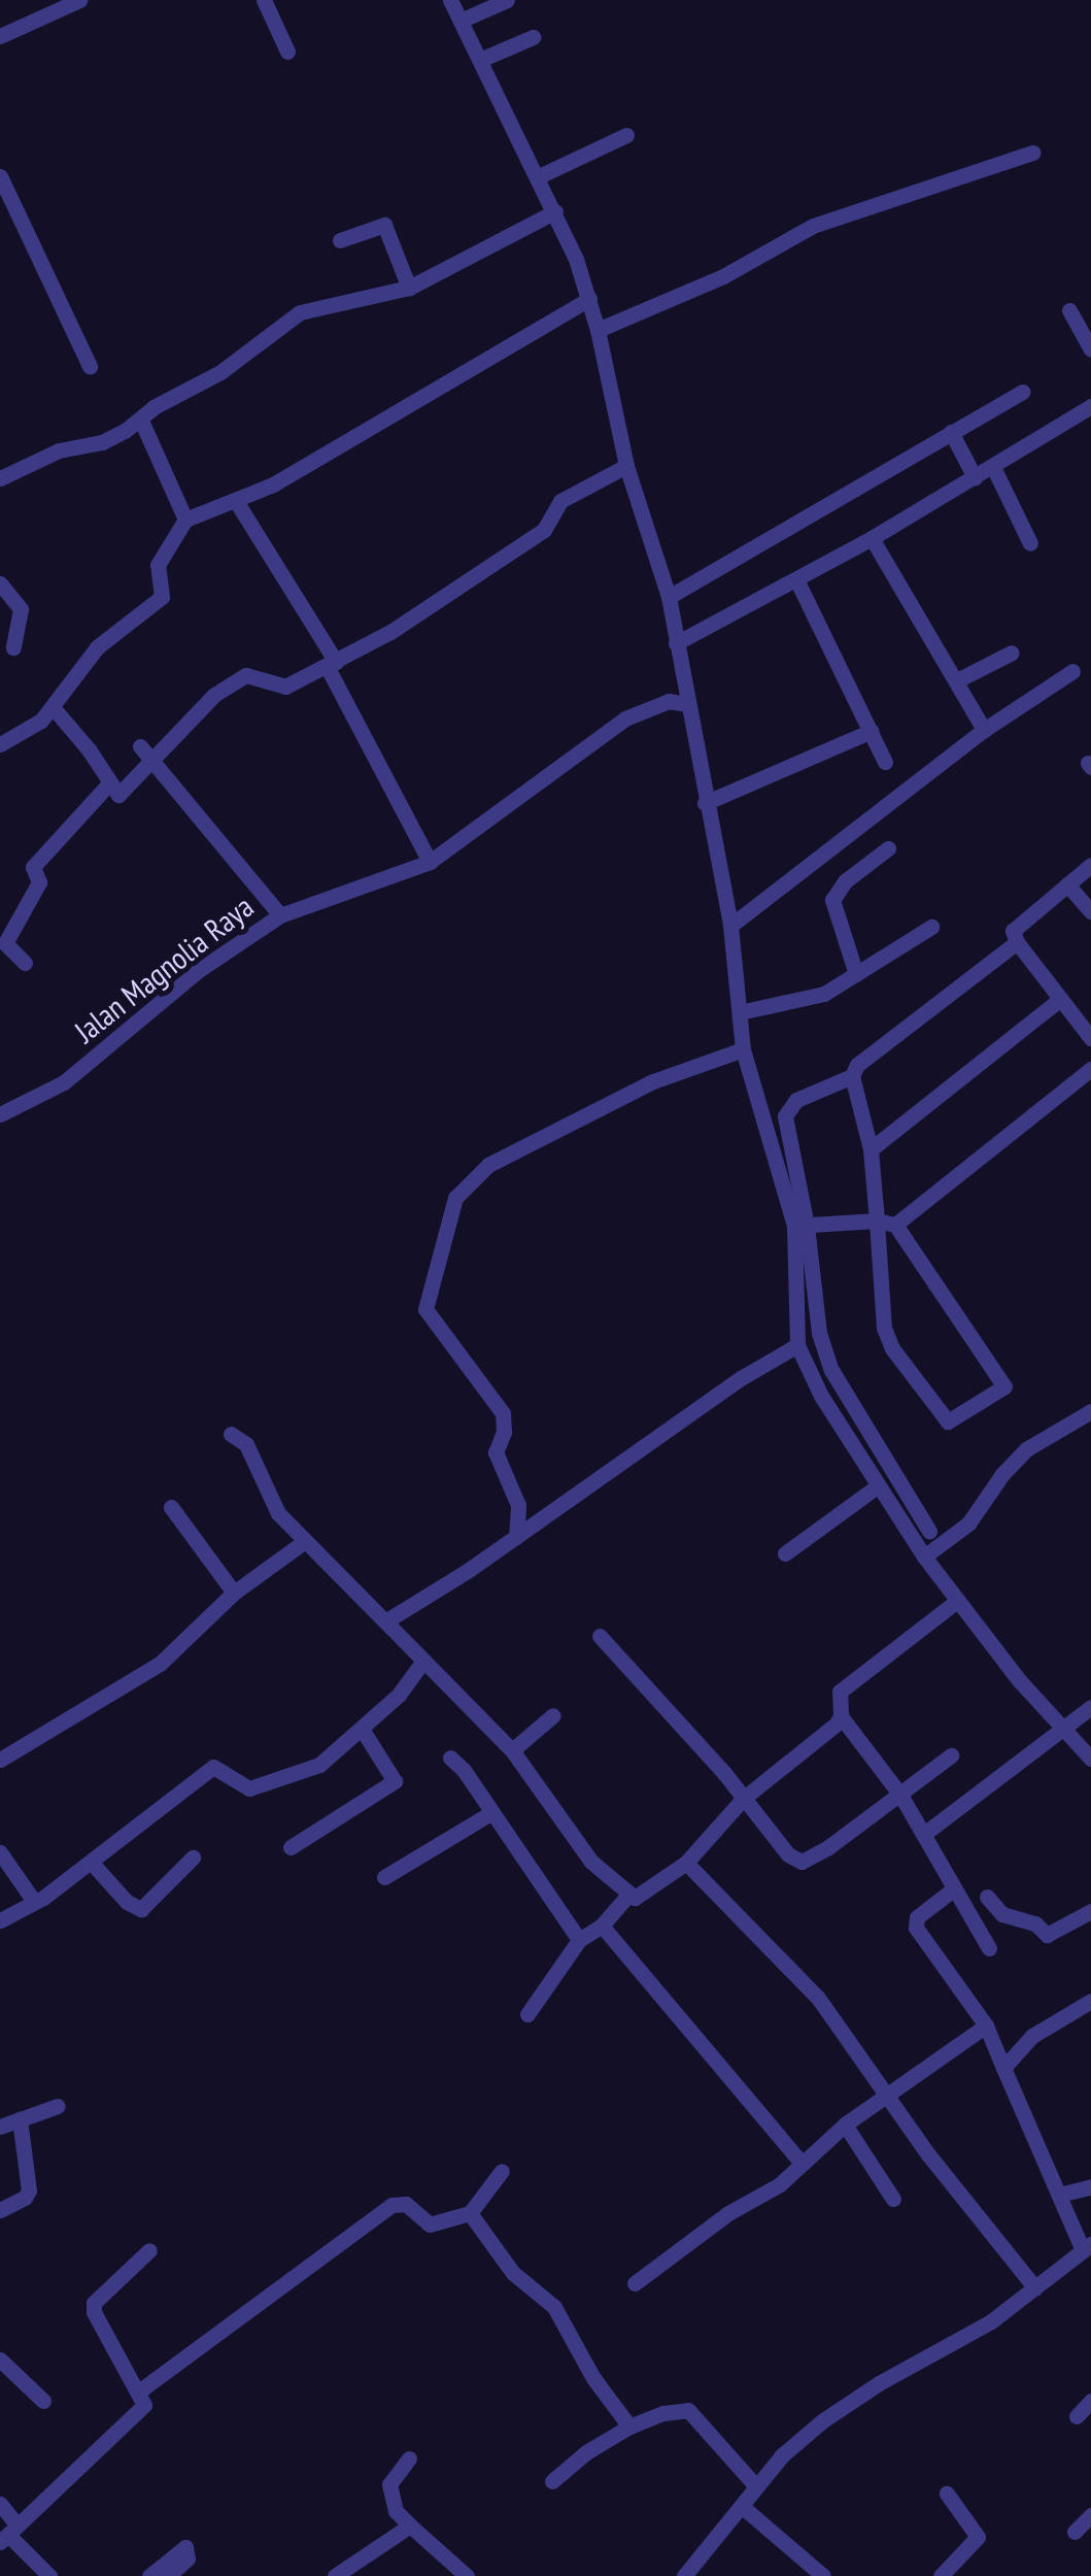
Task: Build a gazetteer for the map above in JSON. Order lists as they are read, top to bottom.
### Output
{
  "streets": {
    "street": ["Jalan Magnolia Raya"]
  }
}
